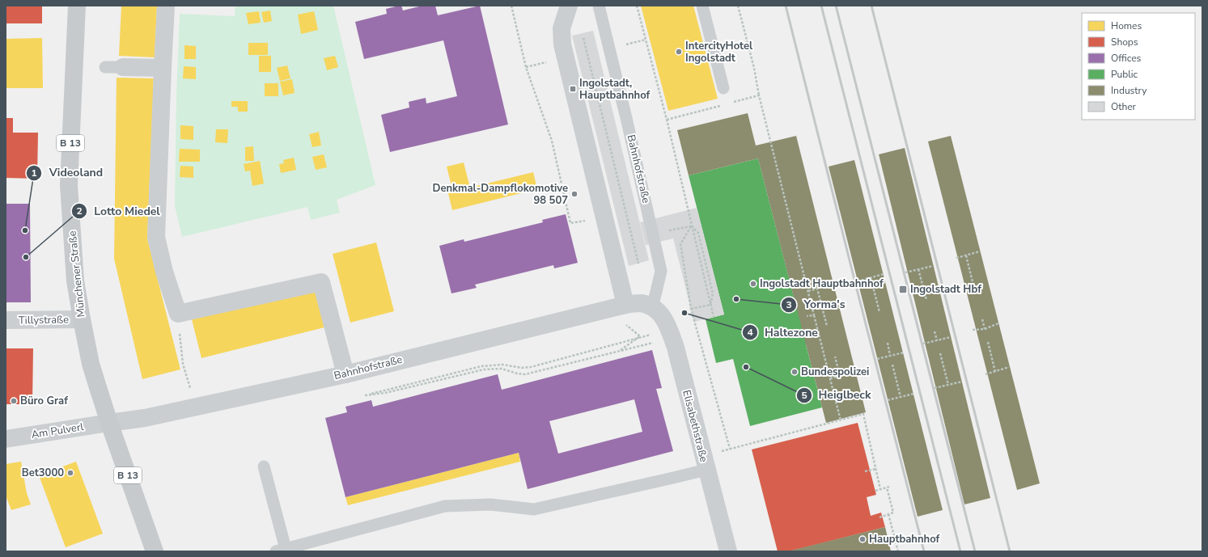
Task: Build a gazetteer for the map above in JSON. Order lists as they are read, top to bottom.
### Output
{
  "streets": {
    "main road": ["B 13", "Münchener Straße"],
    "street": [
      "Bahnhofstraße",
      "Tillystraße",
      "Elisabethstraße",
      "Am Pulverl"
    ]
  },
  "crossings": [
    ["Bahnhofstraße", "Münchener Straße"],
    ["Bahnhofstraße", "Elisabethstraße"],
    ["Bahnhofstraße", "Am Pulverl"],
    ["Münchener Straße", "Tillystraße"],
    ["Münchener Straße", "Am Pulverl"]
  ],
  "places": {
    "other": [
      "IntercityHotel Ingolstadt",
      "Denkmal-Dampflokomotive 98 507",
      "Videoland",
      "Lotto Miedel",
      "Ingolstadt Hauptbahnhof",
      "Yorma's",
      "Haltezone",
      "Heiglbeck",
      "Bundespolizei",
      "Büro Graf",
      "Bet3000",
      "Hauptbahnhof"
    ],
    "transit": ["Ingolstadt, Hauptbahnhof", "Ingolstadt Hbf"]
  },
  "legend": [
    "Homes",
    "Shops",
    "Offices",
    "Public",
    "Industry",
    "Other"
  ]
}
